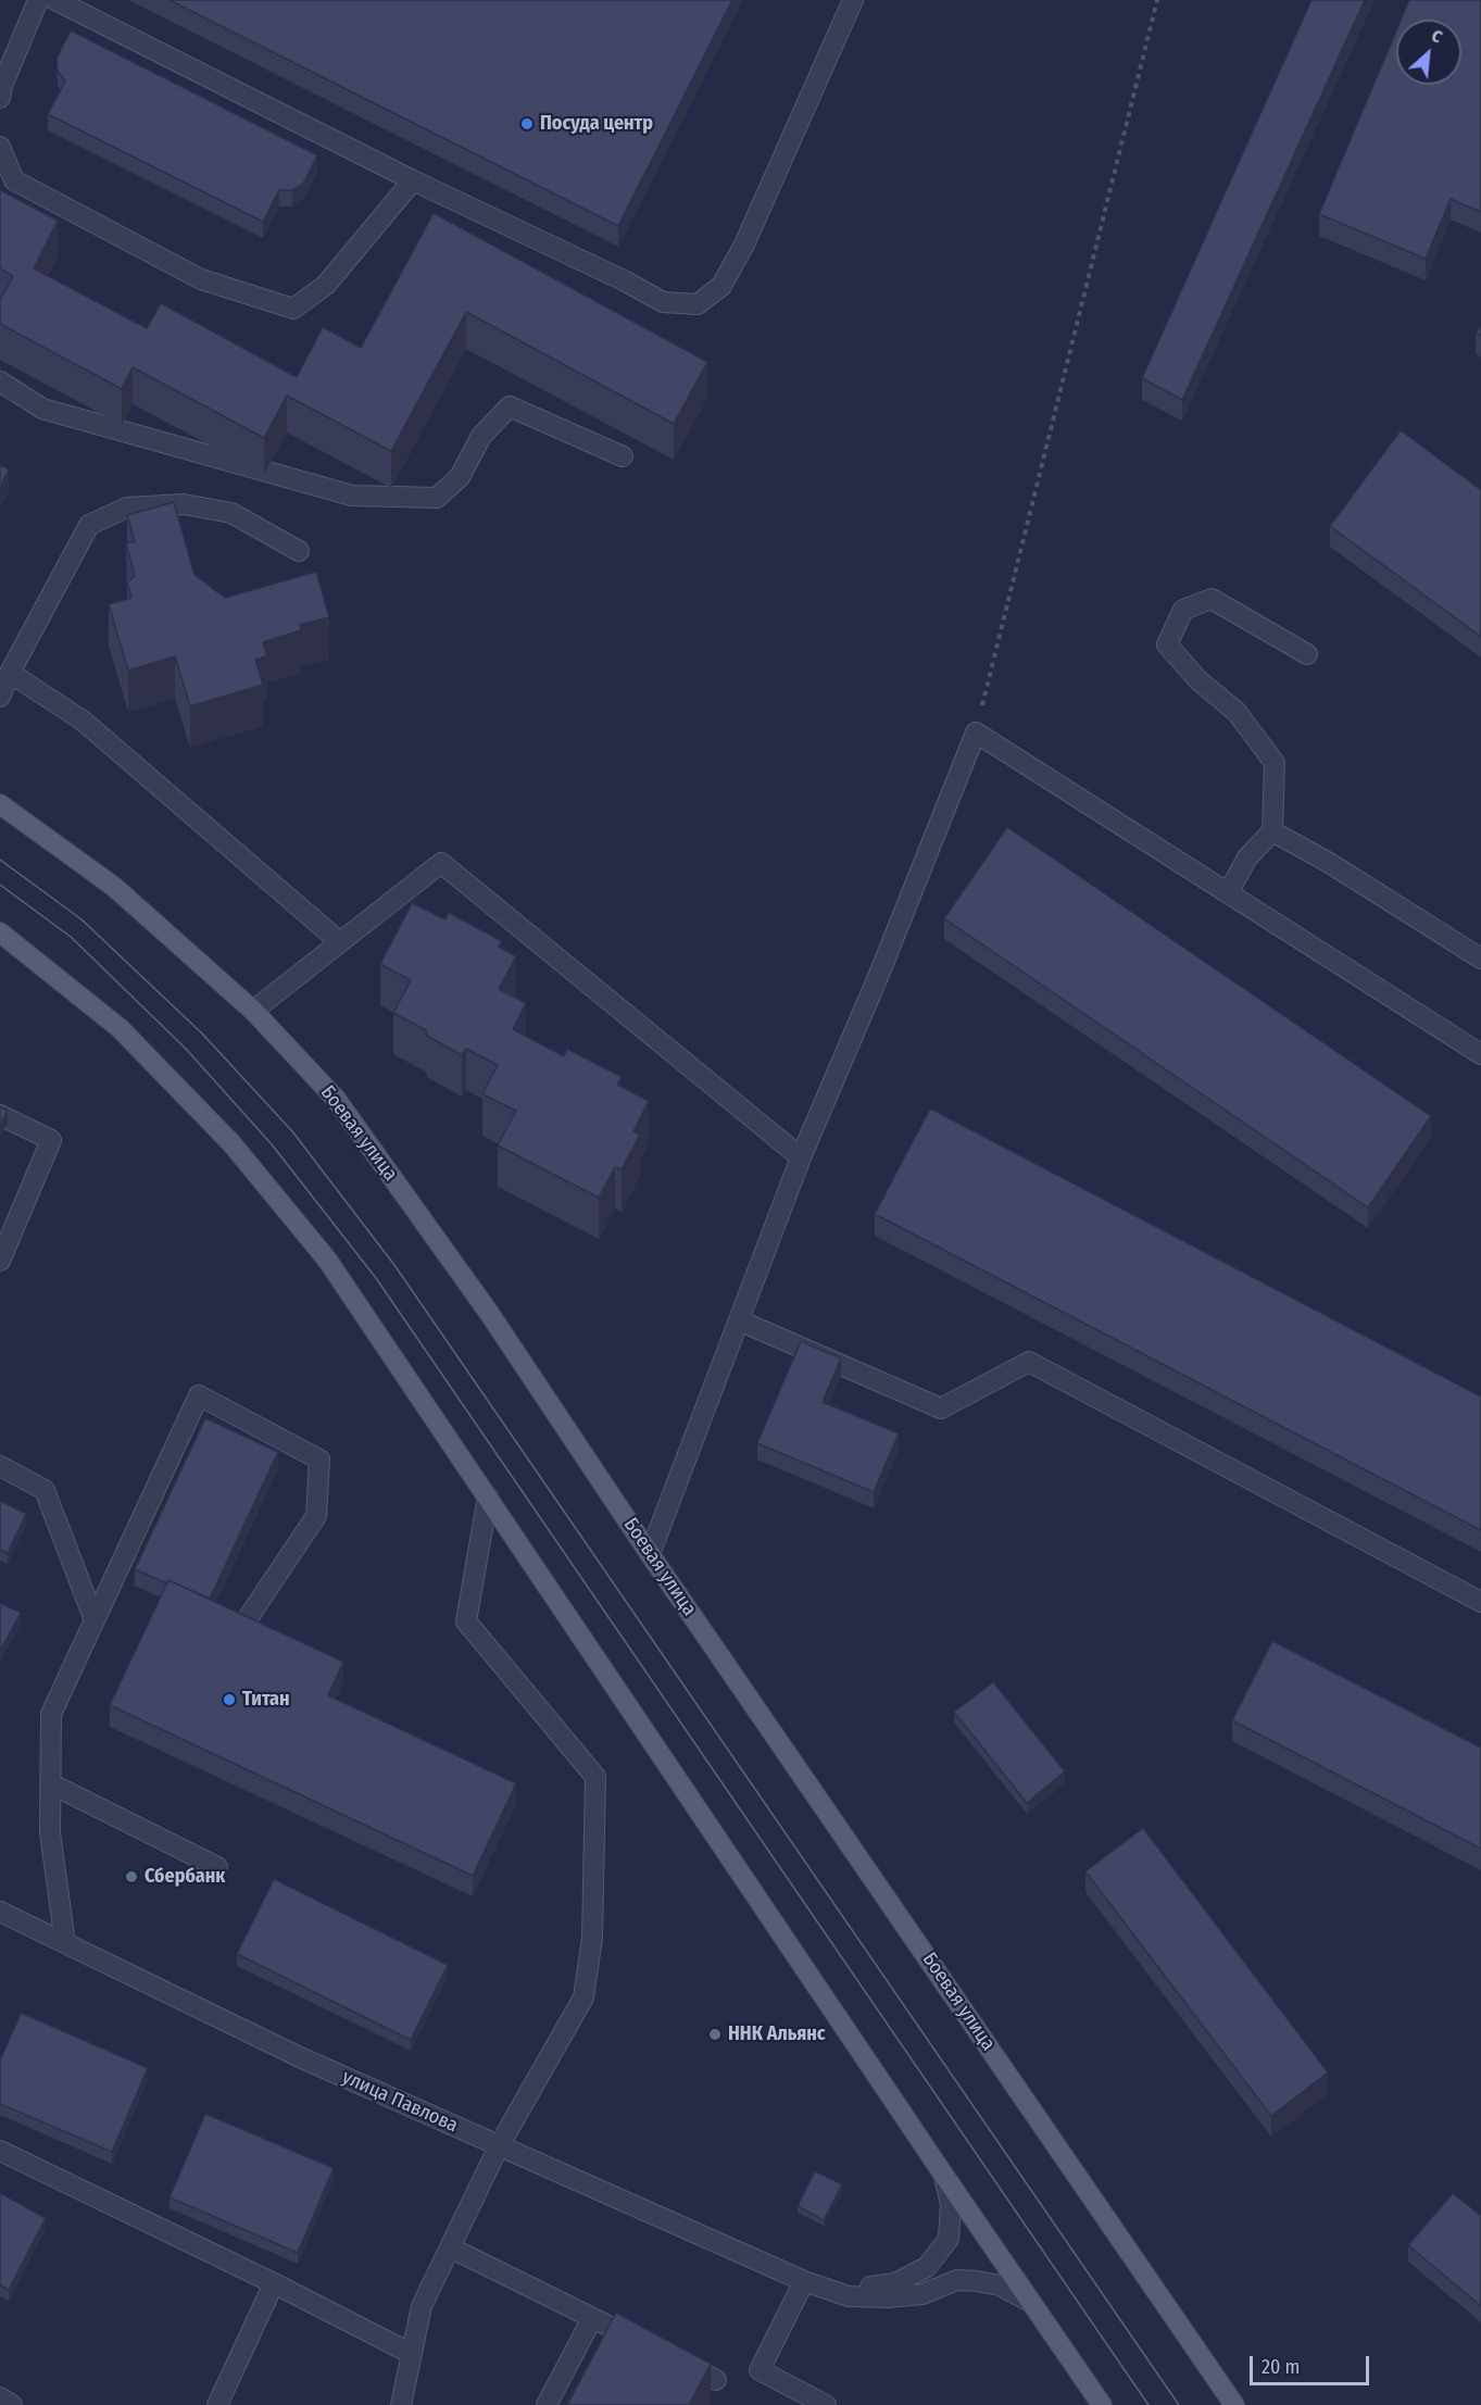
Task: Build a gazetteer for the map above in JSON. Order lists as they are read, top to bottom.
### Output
{
  "streets": {
    "main road": ["Боевая улица"],
    "street": ["улица Павлова"]
  },
  "places": [
    "Посуда центр",
    "Титан",
    "Сбербанк",
    "ННК Альянс"
  ],
  "scale_bar": "20 m",
  "north": "top right"
}
